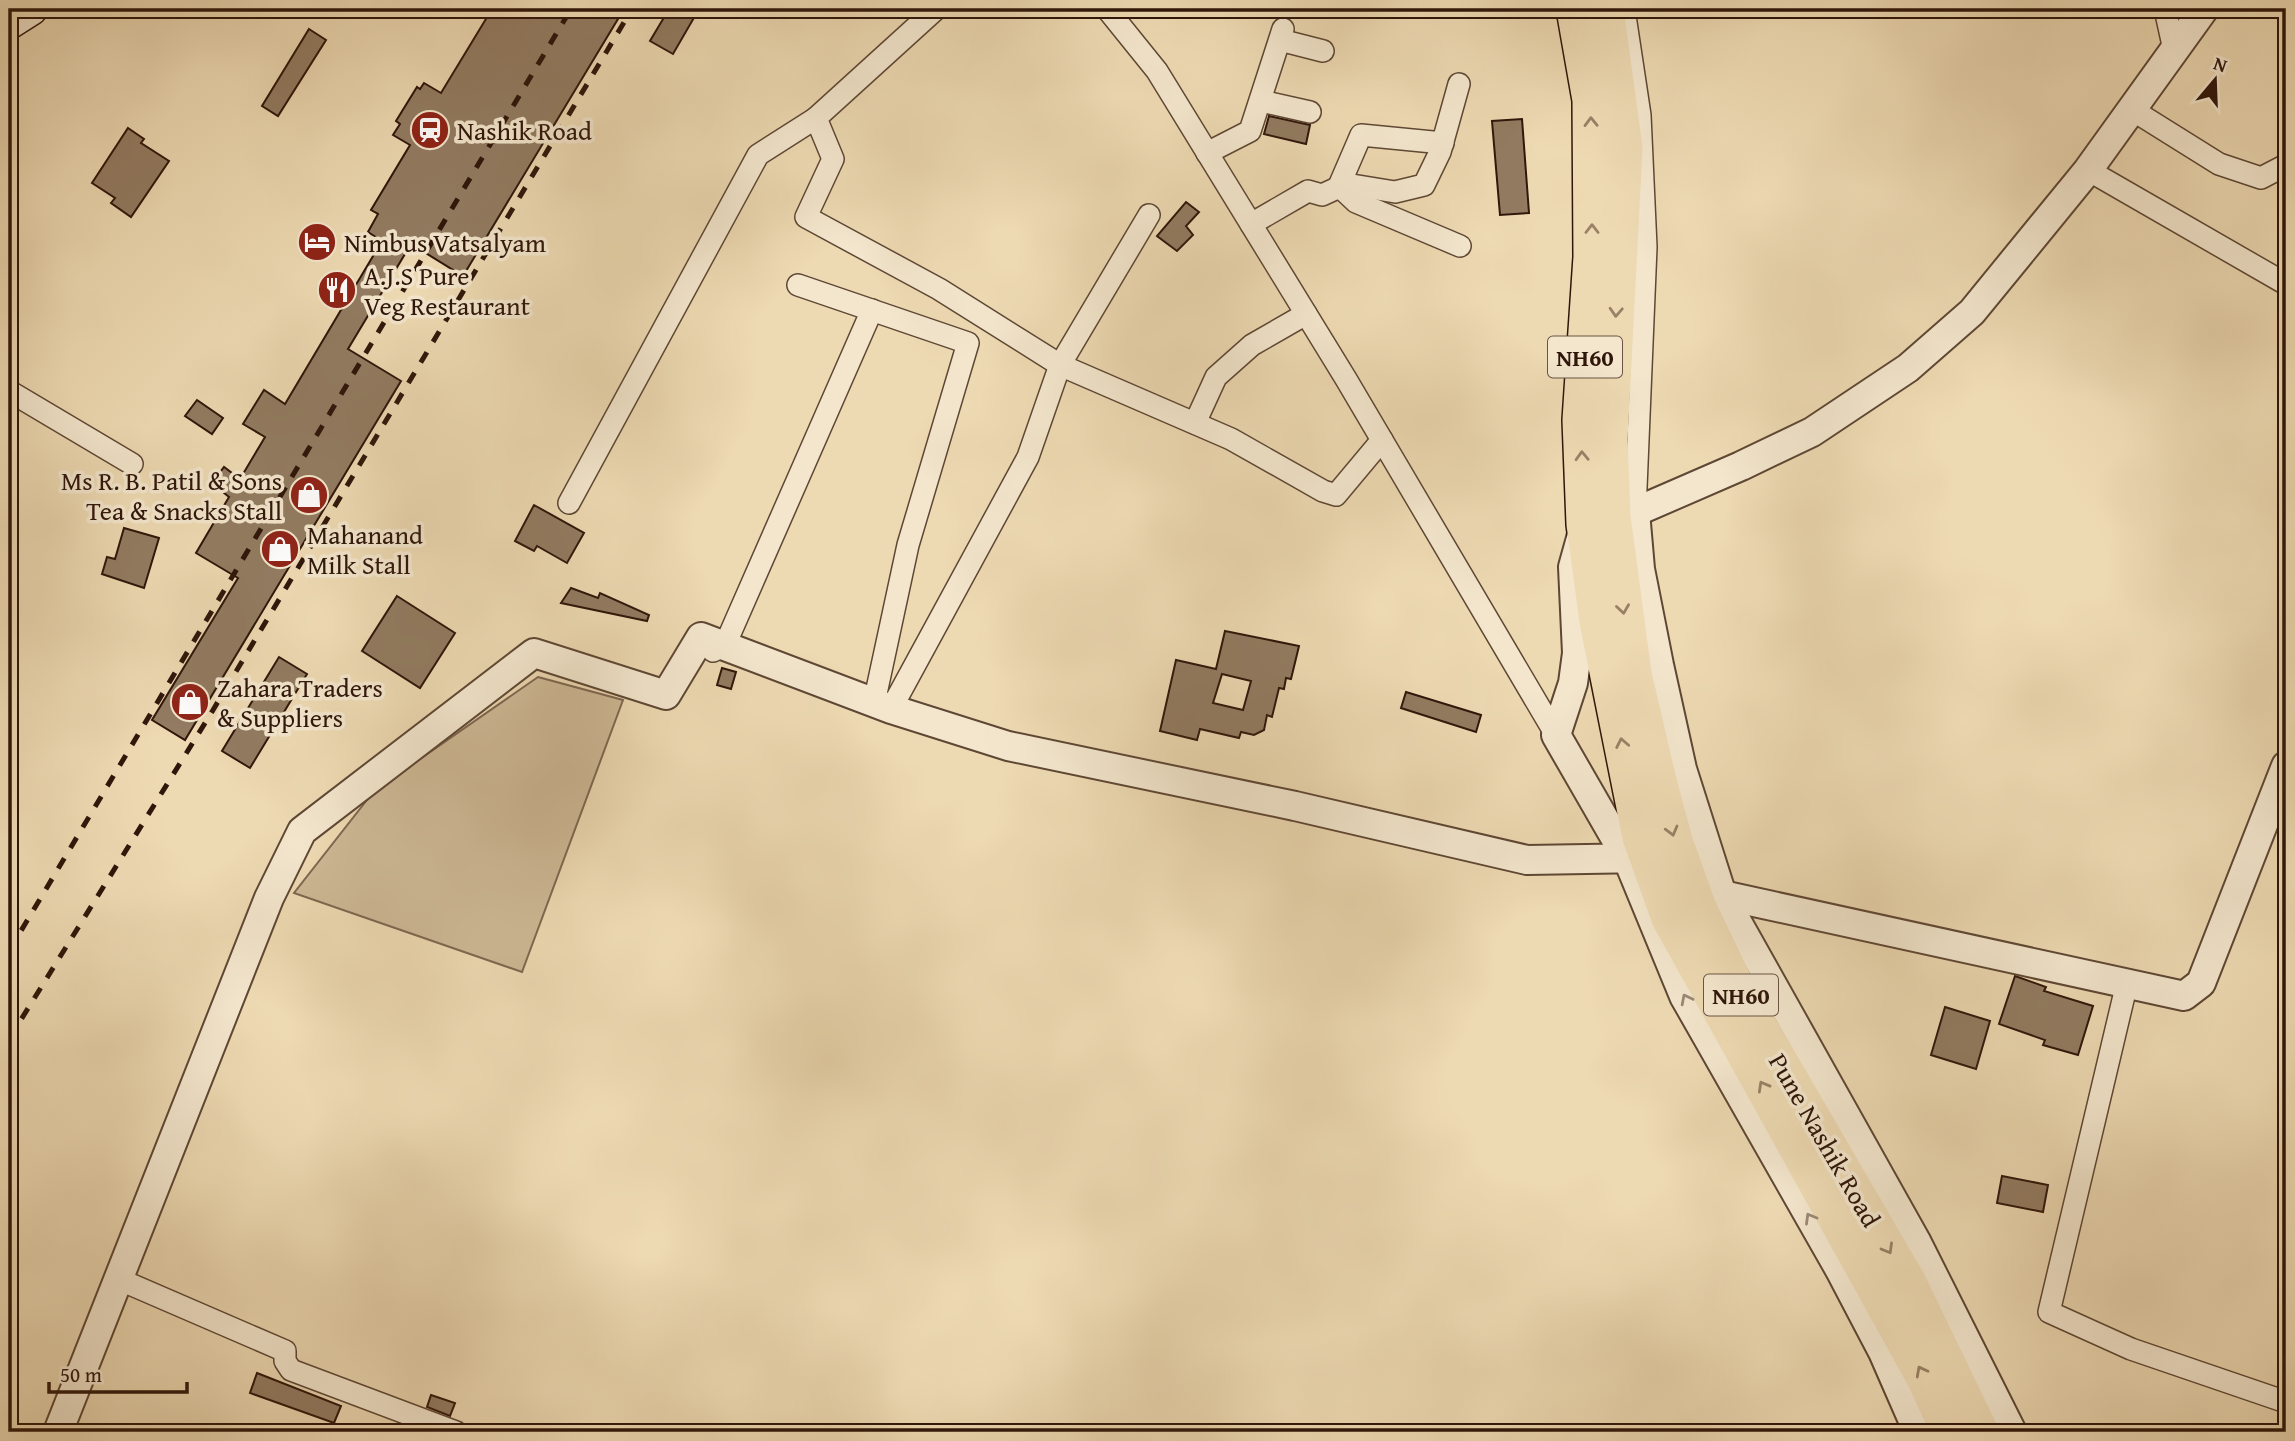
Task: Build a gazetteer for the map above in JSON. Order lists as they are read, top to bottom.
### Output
{
  "streets": {
    "highway": ["NH60", "Pune Nashik Road"]
  },
  "crossings": [
    ["NH60", "Pune Nashik Road"]
  ],
  "places": {
    "station": ["Nashik Road"],
    "hotel": ["Nimbus Vatsalyam"],
    "restaurant": ["A.J.S Pure Veg Restaurant"],
    "shop": ["Ms R. B. Patil & Sons Tea & Snacks Stall", "Mahanand Milk Stall", "Zahara Traders & Suppliers"]
  },
  "scale_bar": "50 m",
  "north": "top"
}
